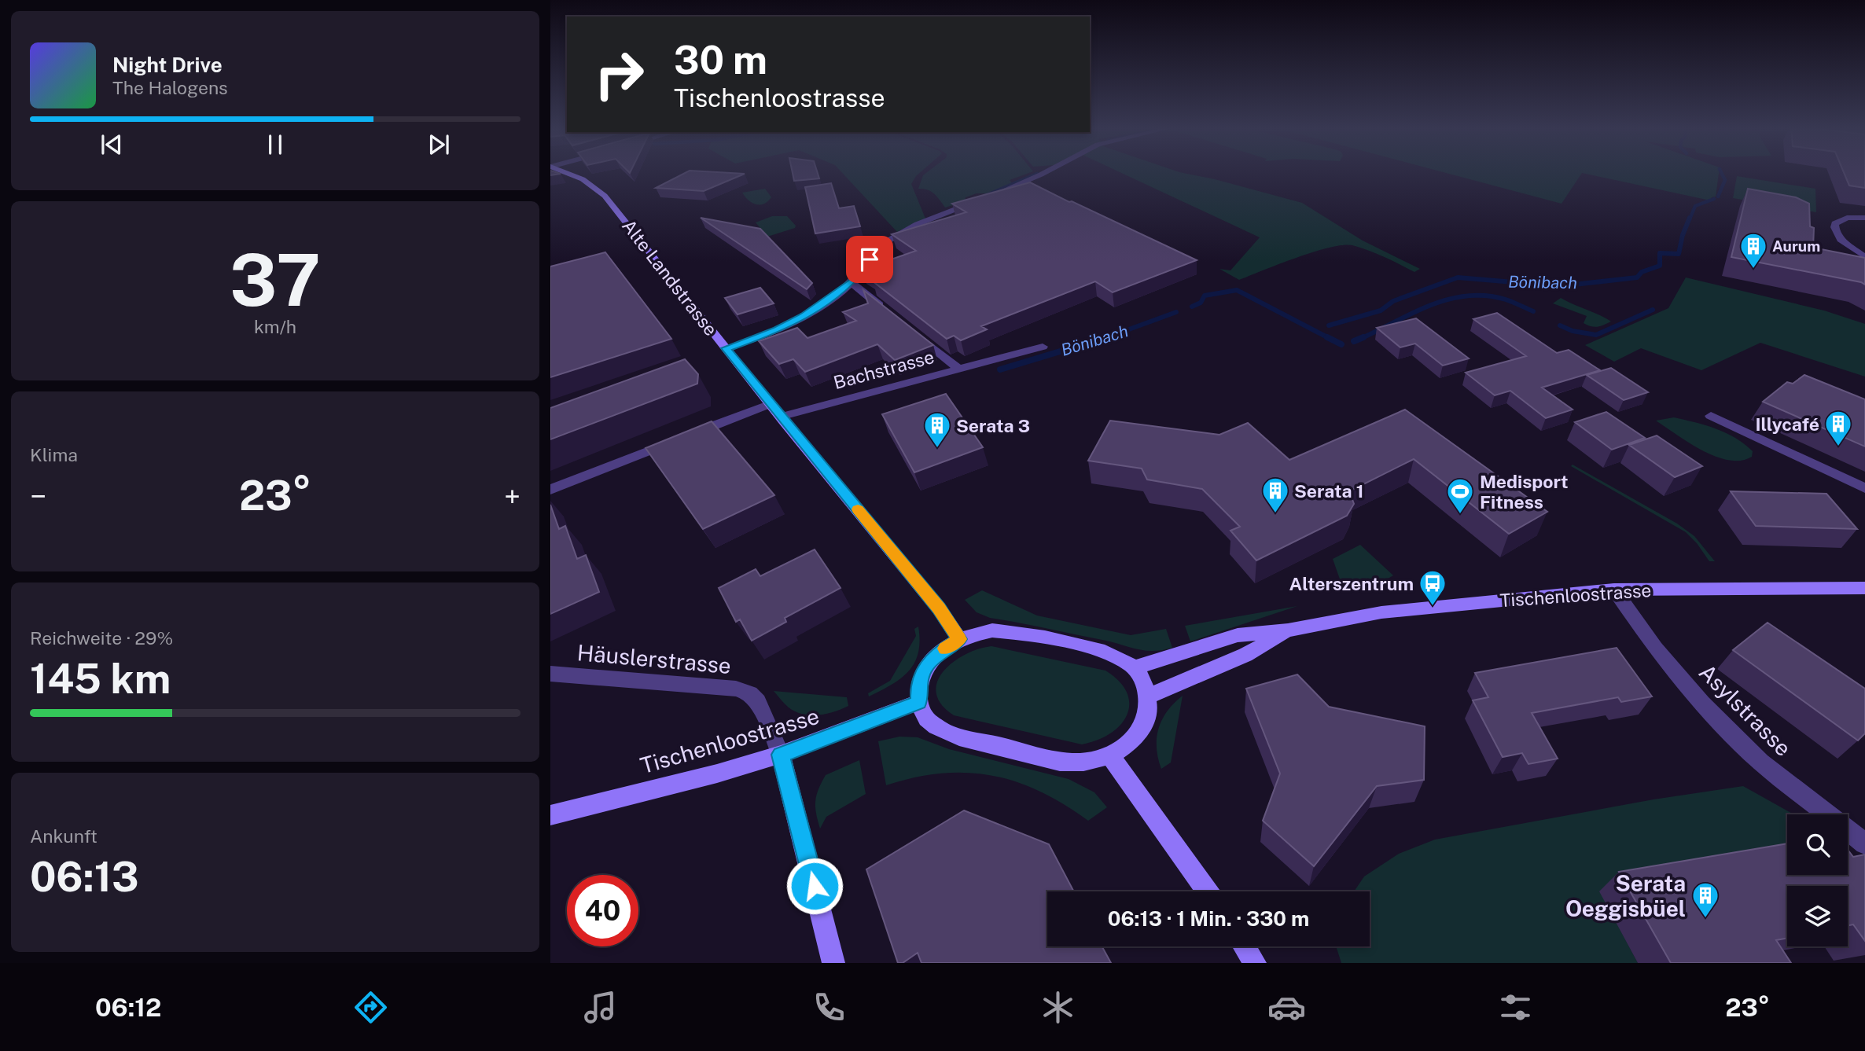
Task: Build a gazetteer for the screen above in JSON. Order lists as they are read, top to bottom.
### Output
{
  "streets": {
    "main road": ["Alte Landstrasse", "Tischenloostrasse"],
    "street": ["Bachstrasse", "Häuslerstrasse", "Asylstrasse"]
  },
  "crossings": [
    ["Alte Landstrasse", "Bachstrasse"],
    ["Tischenloostrasse", "Häuslerstrasse"],
    ["Tischenloostrasse", "Asylstrasse"]
  ],
  "water": ["Bönibach"],
  "places": {
    "building": [
      "Aurum",
      "Illycafé",
      "Serata 3",
      "Serata 1",
      "Serata Oeggisbüel"
    ],
    "sports": ["Medisport Fitness"],
    "bus stop": ["Alterszentrum"]
  },
  "page": {
    "turn": ["30 m", "Tischenloostrasse"],
    "song": ["Night Drive", "The Halogens"],
    "tile": [
      ["37", "km/h"],
      "Klima",
      ["Reichweite · 29%", "145 km"],
      ["Ankunft", "06:13"]
    ],
    "heat": ["−", "23°", "+"],
    "limit": "40",
    "trip": "06:13 · 1 Min. · 330 m",
    "tabs": ["06:12", "23°"]
  }
}
